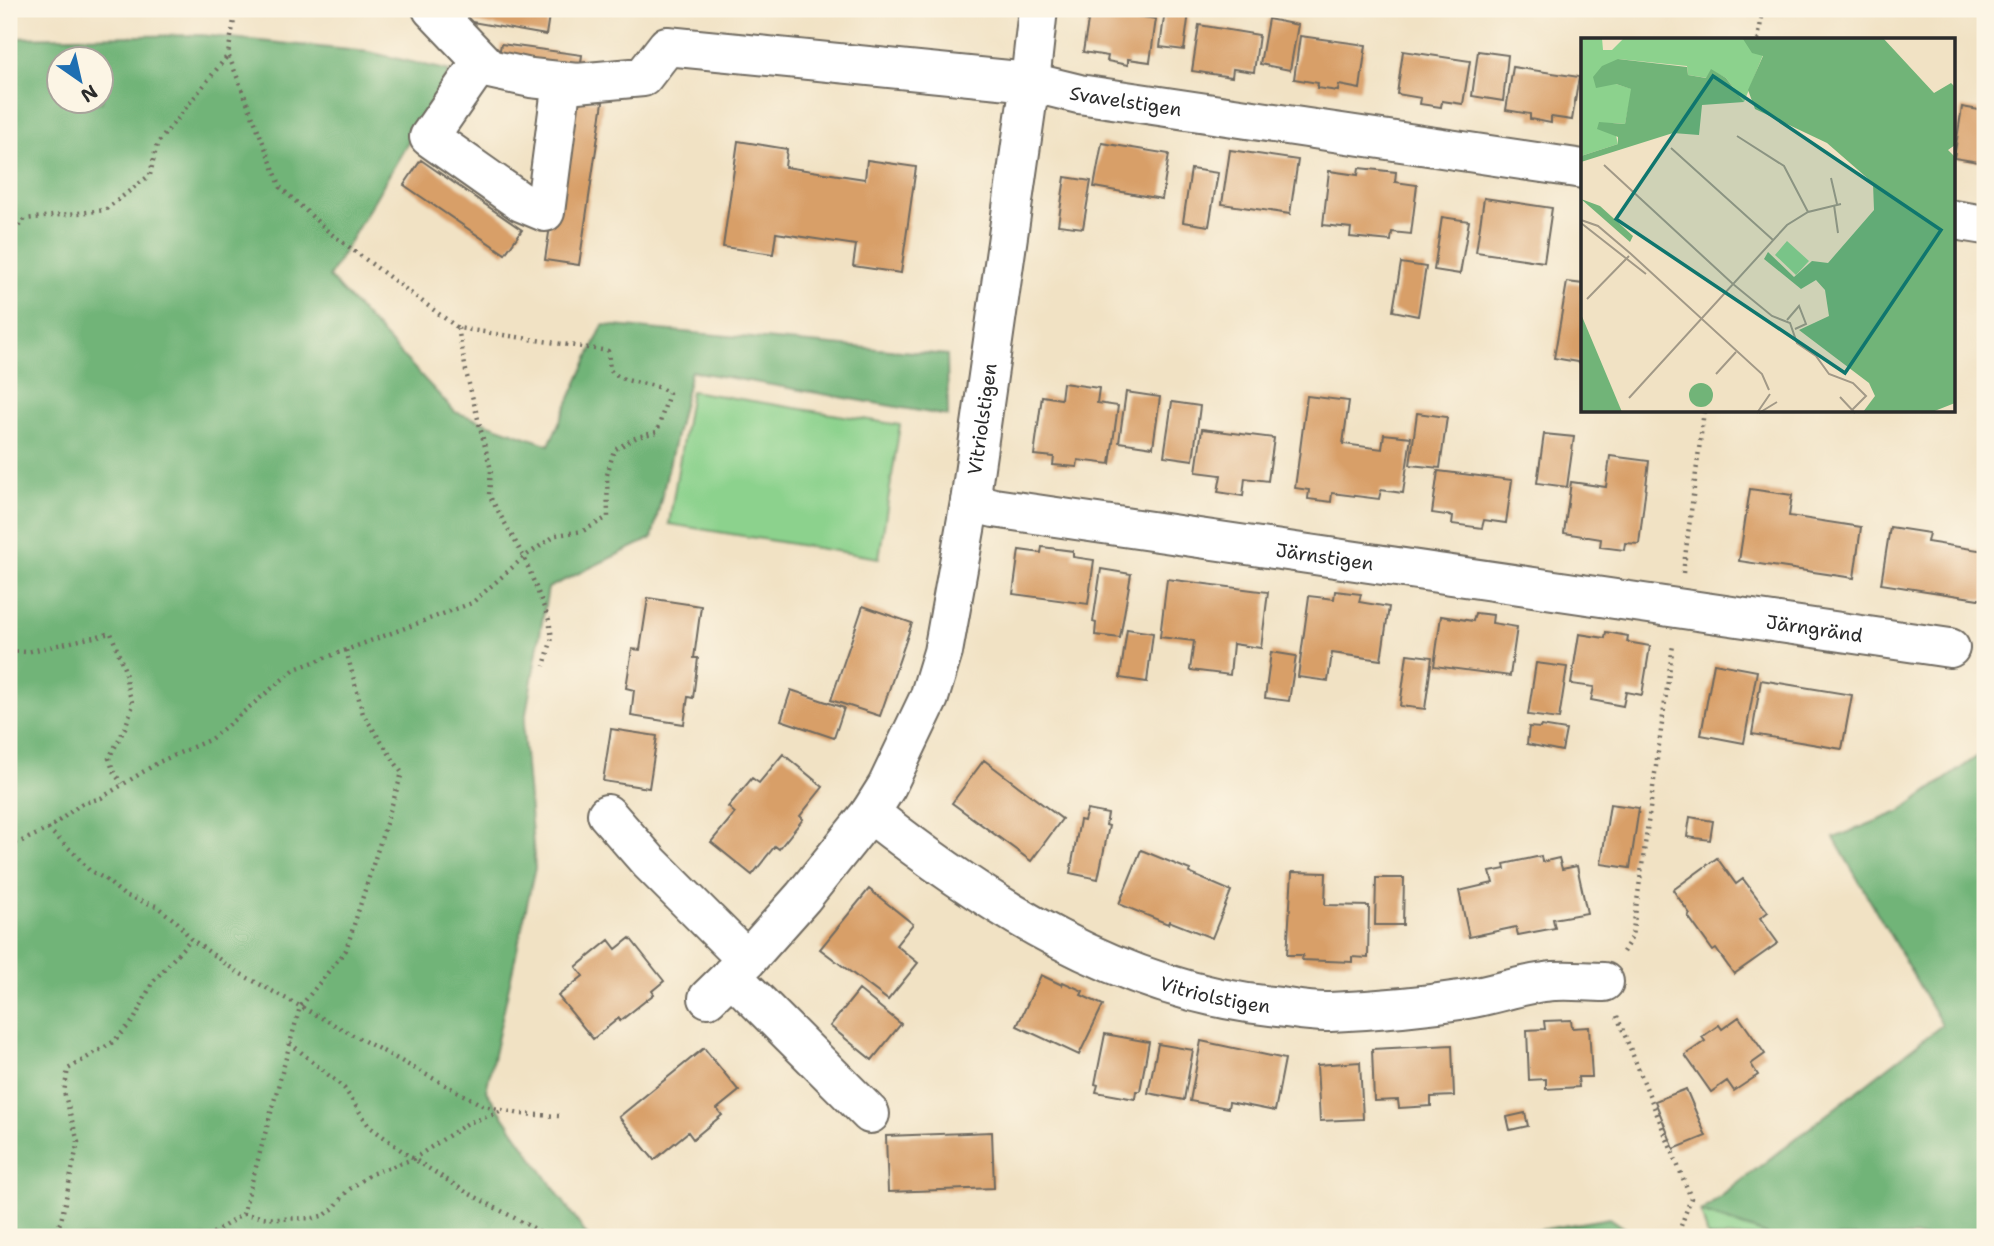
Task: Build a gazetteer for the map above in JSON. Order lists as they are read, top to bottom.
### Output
{
  "streets": {
    "street": [
      "Svavelstigen",
      "Vitriolstigen",
      "Järnstigen",
      "Järngränd"
    ]
  },
  "crossings": [
    ["Svavelstigen", "Vitriolstigen"],
    ["Vitriolstigen", "Järnstigen"],
    ["Järnstigen", "Järngränd"]
  ],
  "north": "bottom right"
}
